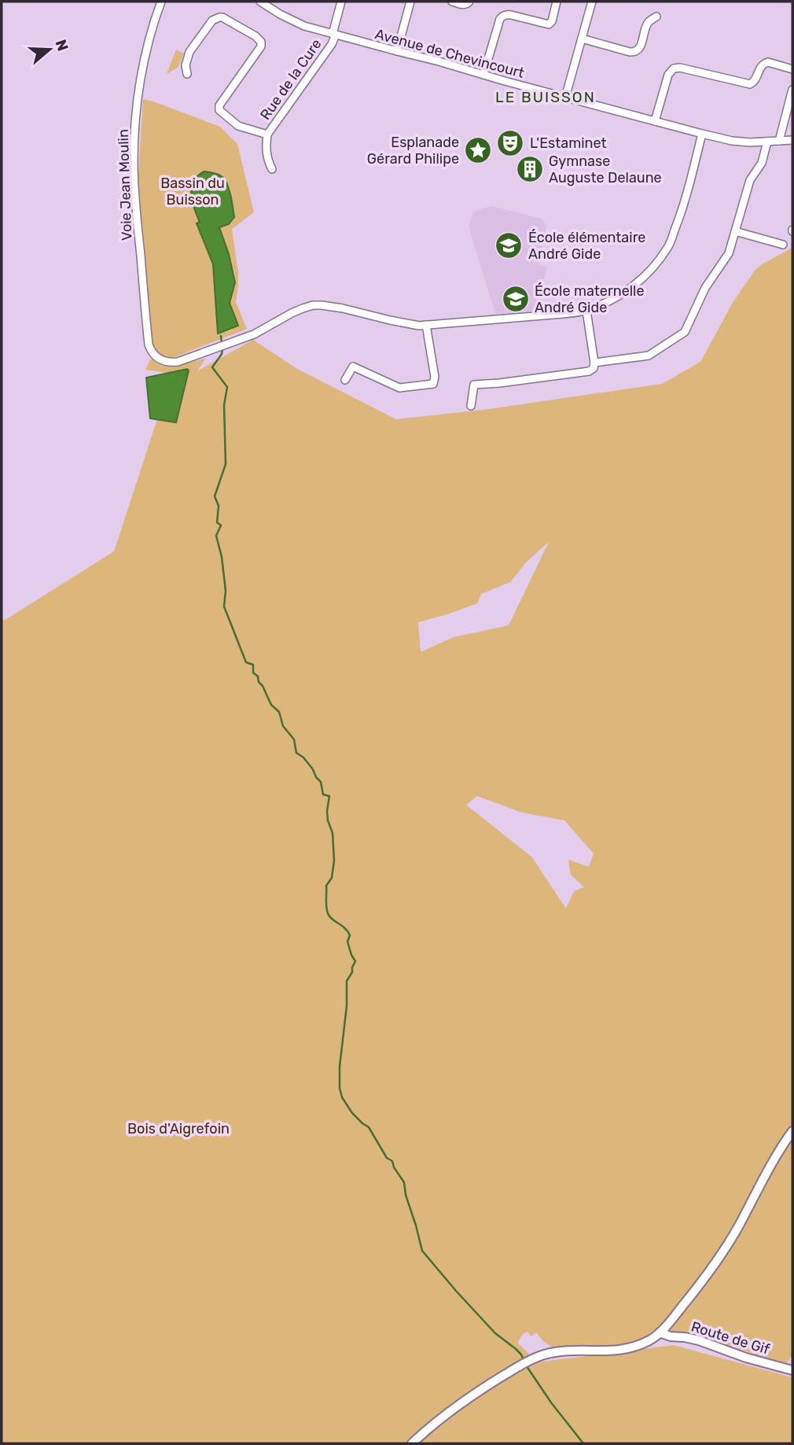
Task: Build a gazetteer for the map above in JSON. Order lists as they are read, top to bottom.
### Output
{
  "streets": {
    "street": [
      "Avenue de Chevincourt",
      "Rue de la Cure",
      "Voie Jean Moulin",
      "Route de Gif"
    ]
  },
  "crossings": [
    ["Avenue de Chevincourt", "Rue de la Cure"]
  ],
  "districts": ["LE BUISSON"],
  "parks": ["Bassin du Buisson", "Bois d'Aigrefoin"],
  "places": {
    "theatre": ["L'Estaminet"],
    "place": ["Esplanade Gérard Philipe"],
    "building": ["Gymnase Auguste Delaune"],
    "school or university": ["École élémentaire André Gide", "École maternelle André Gide"]
  },
  "north": "right"
}
